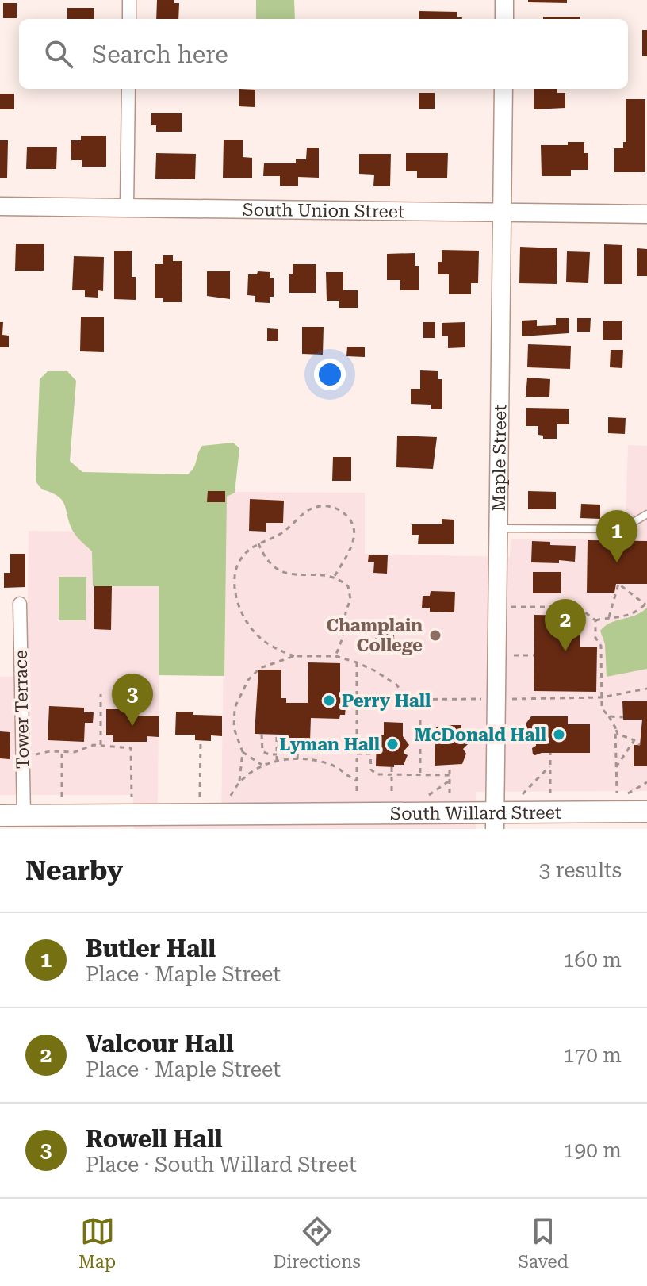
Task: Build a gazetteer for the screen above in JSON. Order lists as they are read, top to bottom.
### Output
{
  "streets": {
    "main road": ["South Willard Street"],
    "street": ["South Union Street", "Maple Street", "Tower Terrace"]
  },
  "crossings": [
    ["South Union Street", "Maple Street"],
    ["Maple Street", "South Willard Street"],
    ["Tower Terrace", "South Willard Street"]
  ],
  "places": [
    "Champlain College",
    "Perry Hall",
    "McDonald Hall",
    "Lyman Hall"
  ],
  "page": {
    "search": "Search here",
    "pins": ["1", "2", "3"],
    "heading": ["Nearby", "3 results"],
    "list": [
      {
        "mark": "1",
        "name": "Butler Hall",
        "note": "Place · Maple Street",
        "value": "160 m"
      },
      {
        "mark": "2",
        "name": "Valcour Hall",
        "note": "Place · Maple Street",
        "value": "170 m"
      },
      {
        "mark": "3",
        "name": "Rowell Hall",
        "note": "Place · South Willard Street",
        "value": "190 m"
      }
    ],
    "nav": ["Map", "Directions", "Saved"]
  }
}
